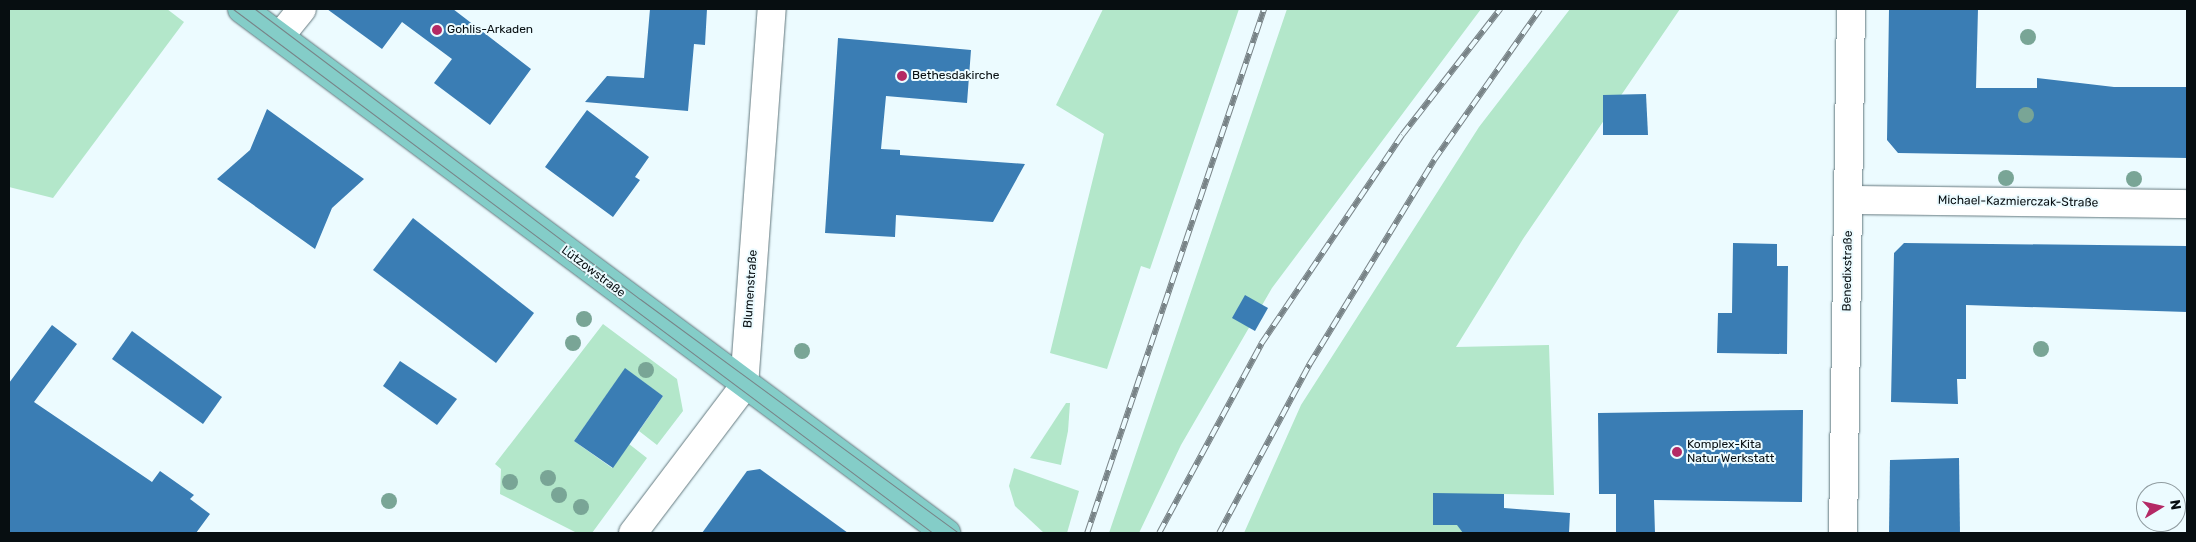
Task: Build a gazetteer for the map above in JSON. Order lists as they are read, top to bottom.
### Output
{
  "streets": {
    "main road": ["Lützowstraße"],
    "street": ["Michael-Kazmierczak-Straße", "Benedixstraße", "Blumenstraße"]
  },
  "crossings": [
    ["Michael-Kazmierczak-Straße", "Benedixstraße"],
    ["Lützowstraße", "Blumenstraße"]
  ],
  "places": ["Gohlis-Arkaden", "Bethesdakirche", "Komplex-Kita Natur Werkstatt"],
  "north": "right"
}
